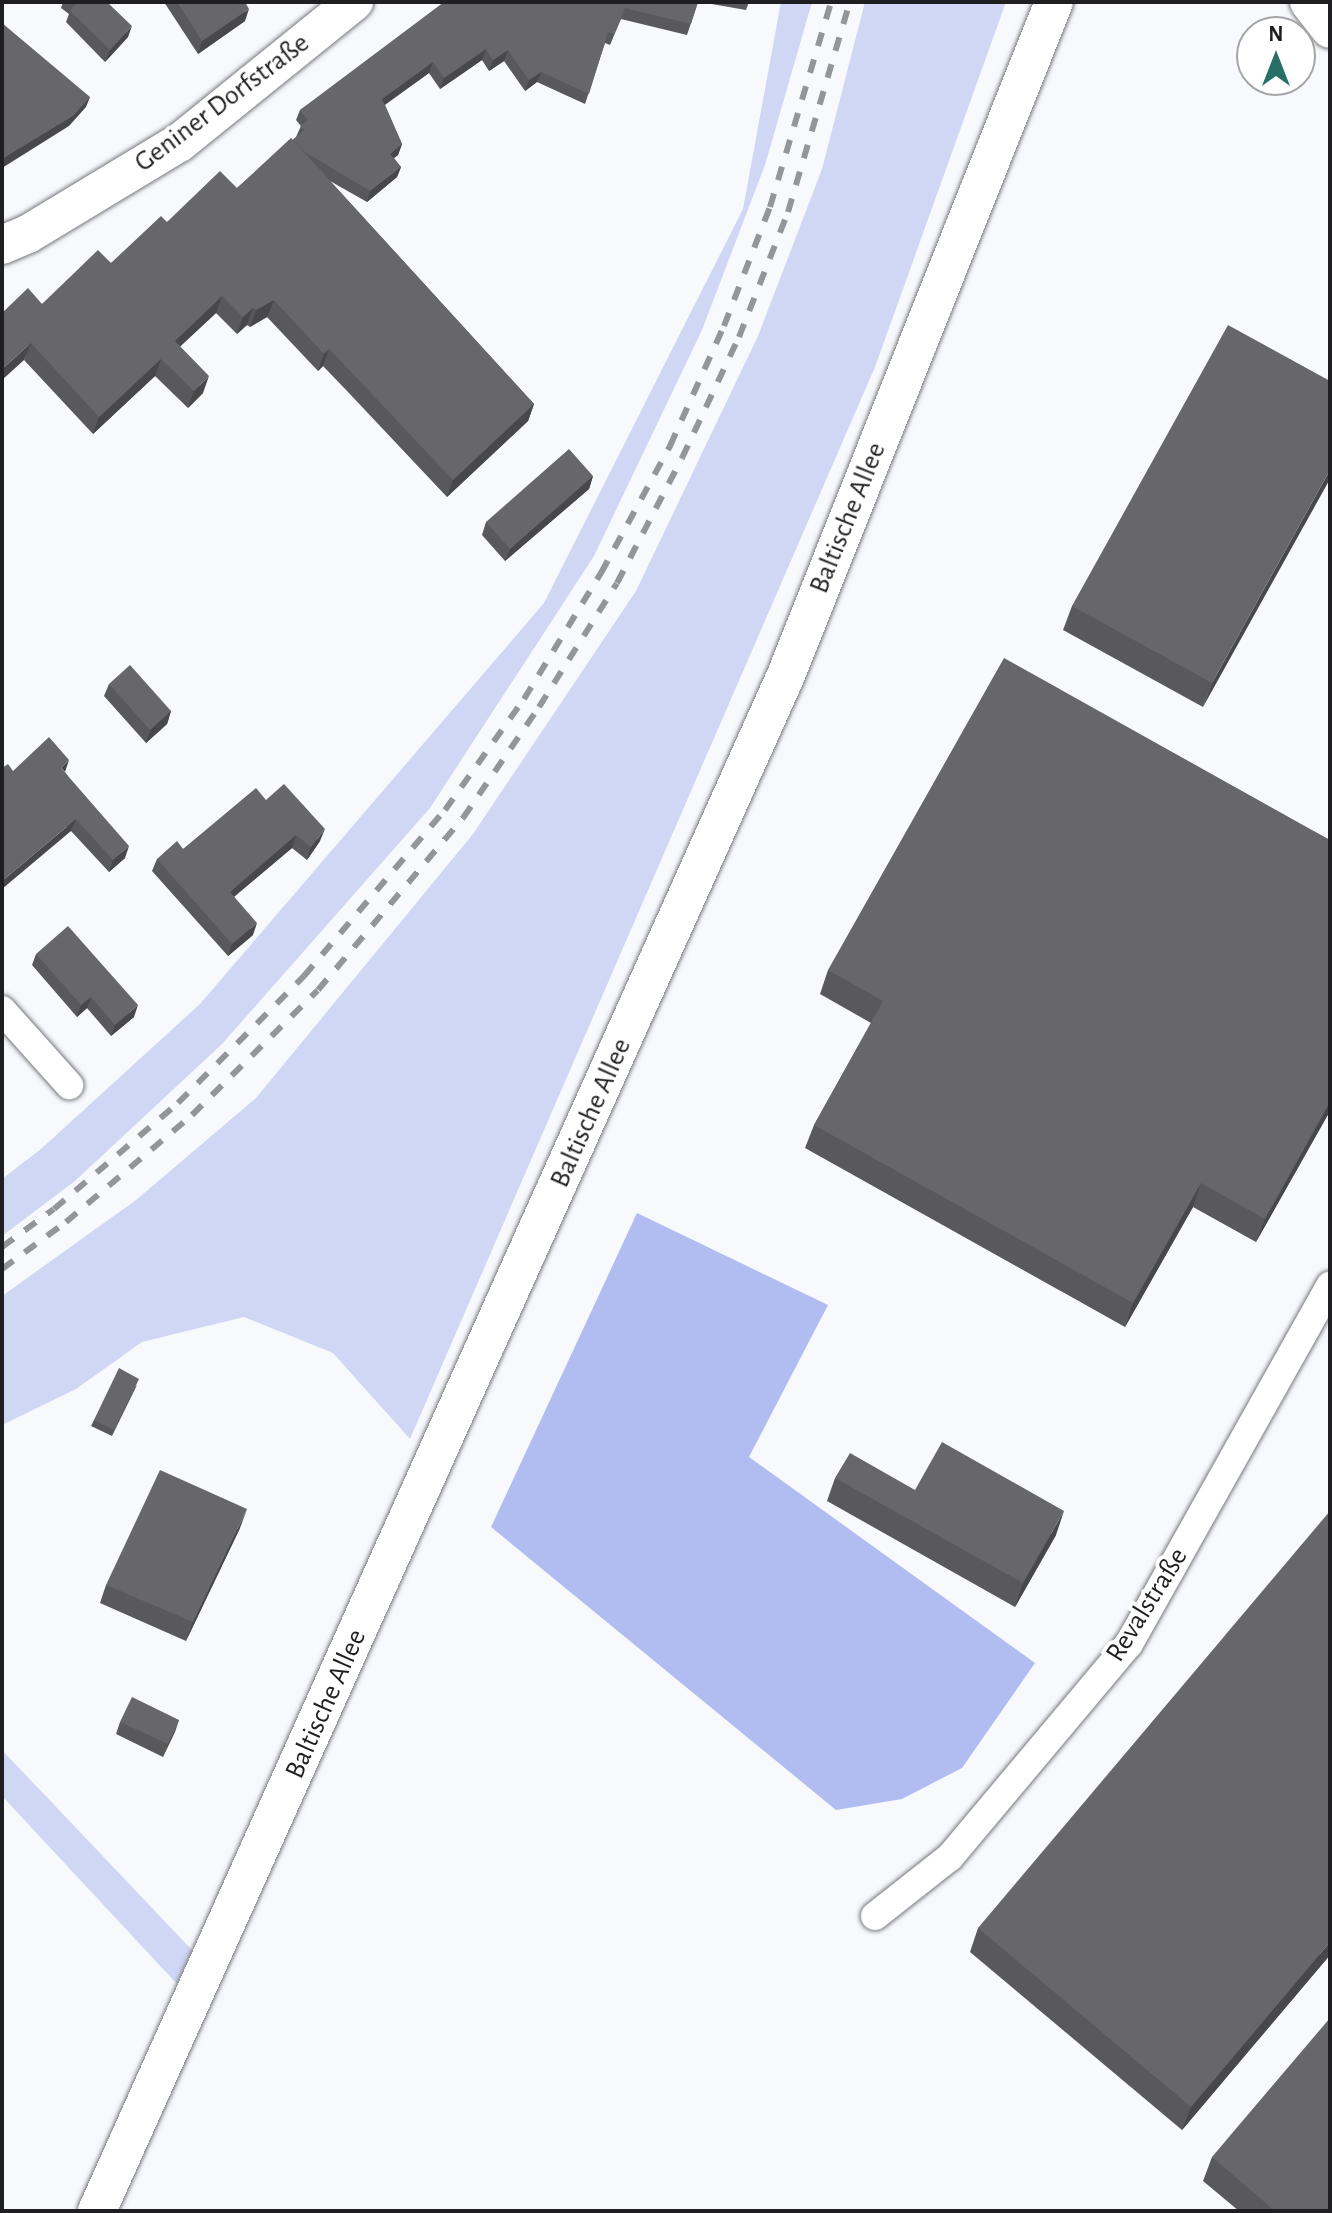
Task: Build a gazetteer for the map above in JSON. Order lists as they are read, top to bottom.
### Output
{
  "streets": {
    "main road": ["Geniner Dorfstraße", "Baltische Allee"],
    "street": ["Revalstraße"]
  },
  "north": "top"
}
